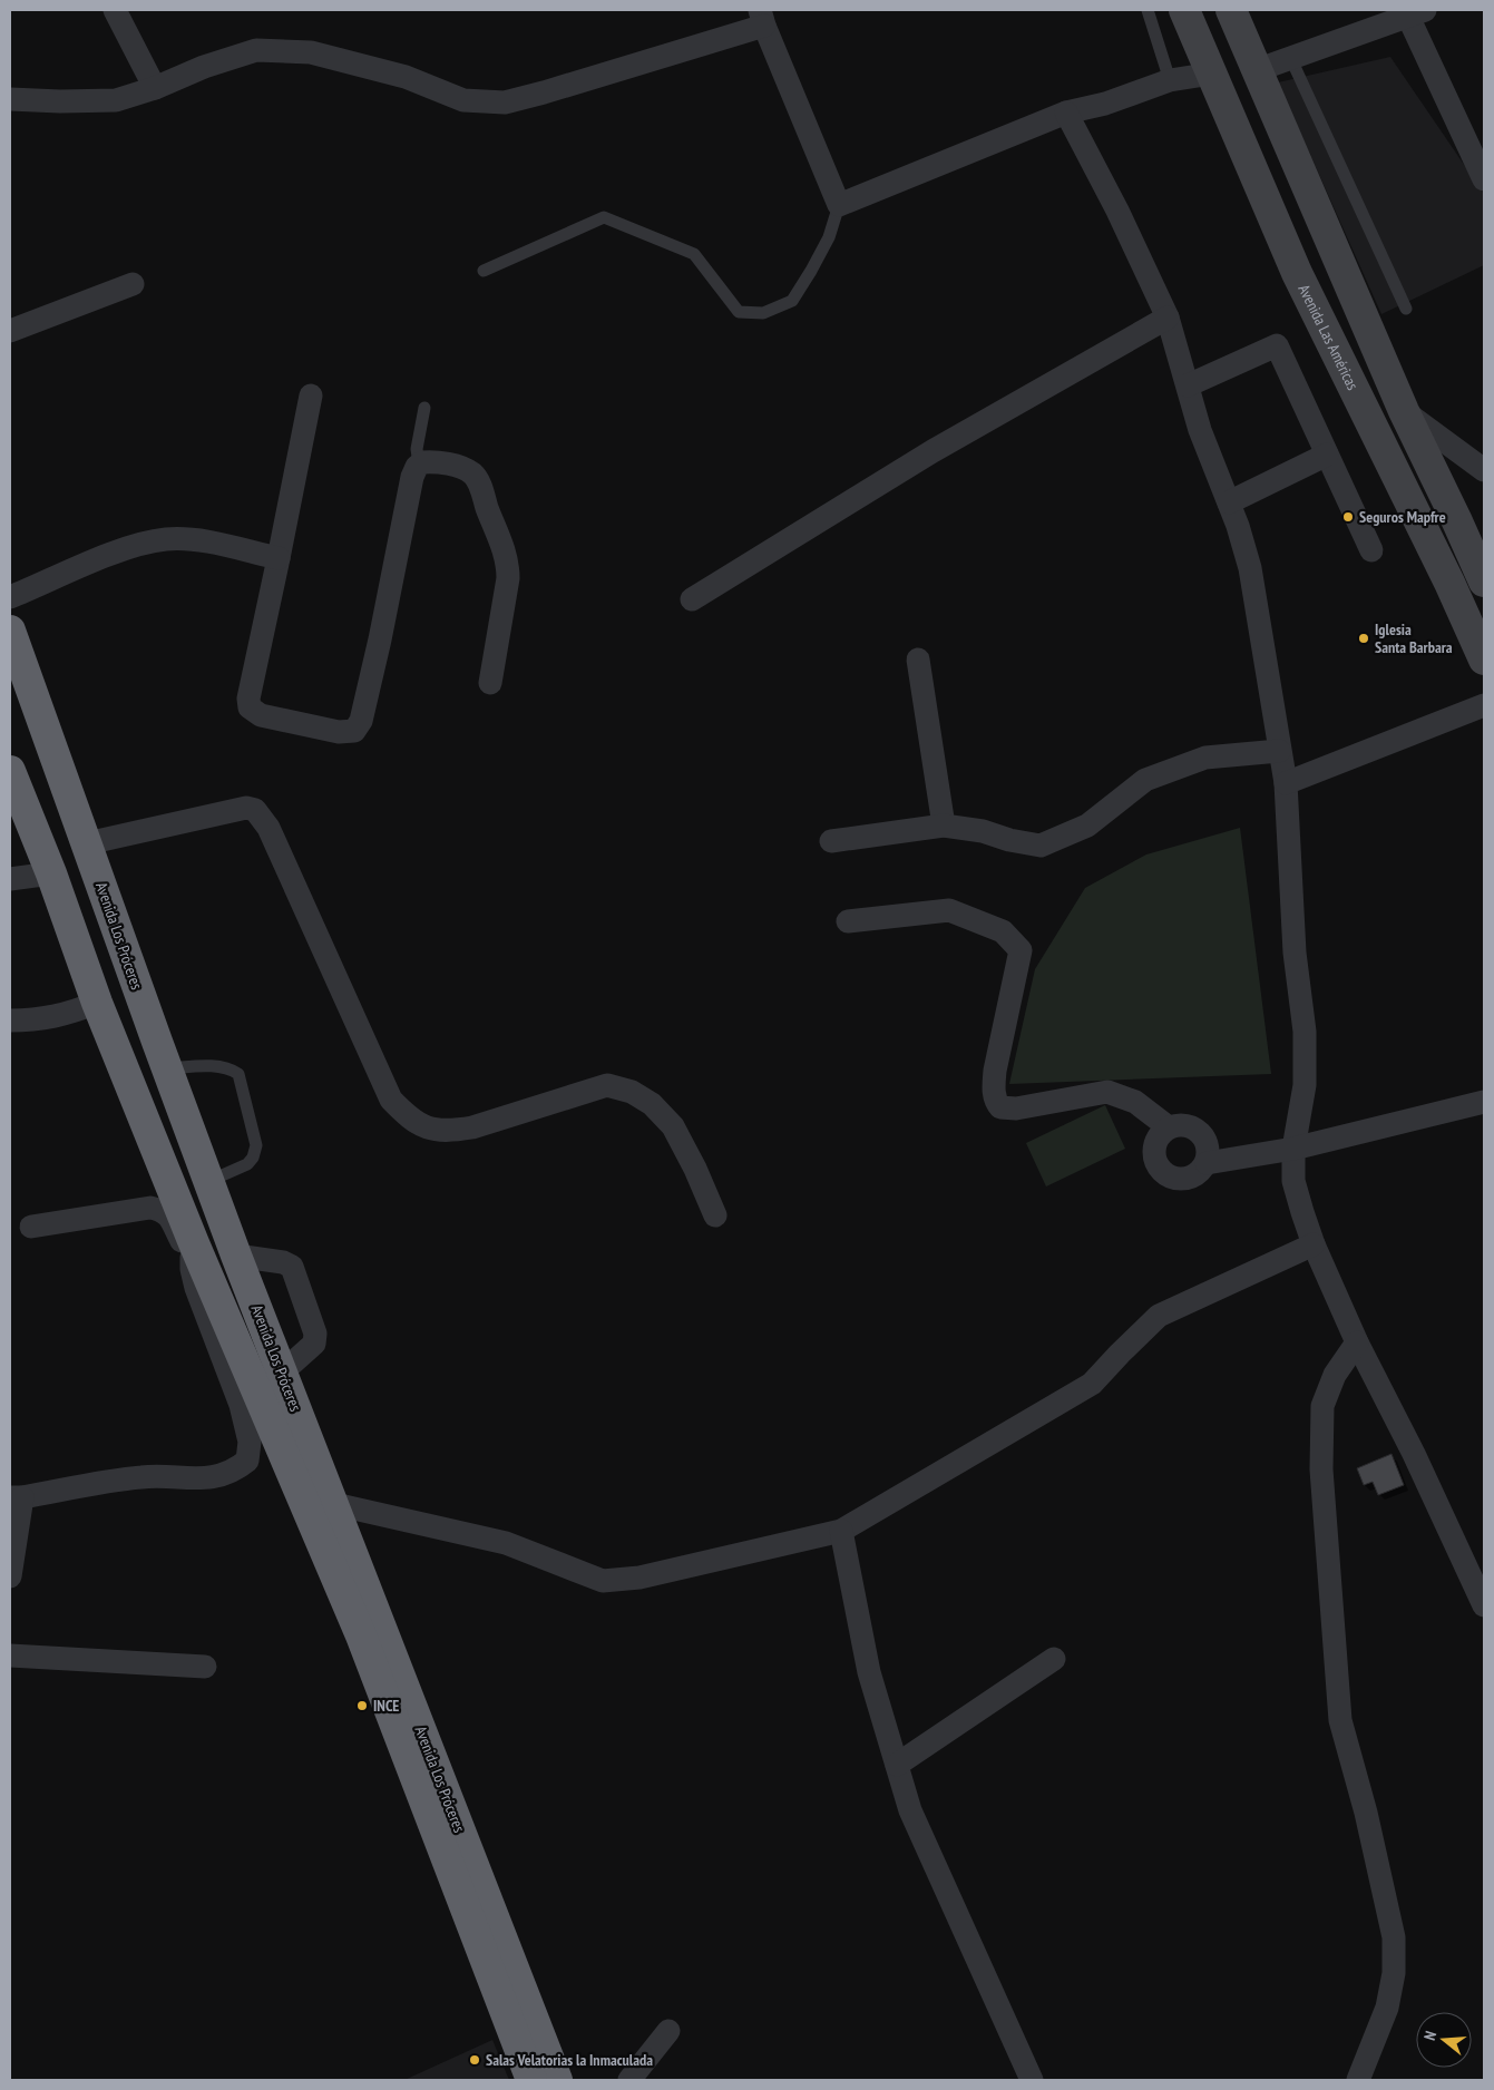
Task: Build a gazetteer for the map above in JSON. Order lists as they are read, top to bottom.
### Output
{
  "streets": {
    "highway": ["Avenida Los Próceres"],
    "street": ["Avenida Las Américas"]
  },
  "places": [
    "Seguros Mapfre",
    "Iglesia Santa Barbara",
    "INCE",
    "Salas Velatorias la Inmaculada"
  ],
  "north": "left"
}
